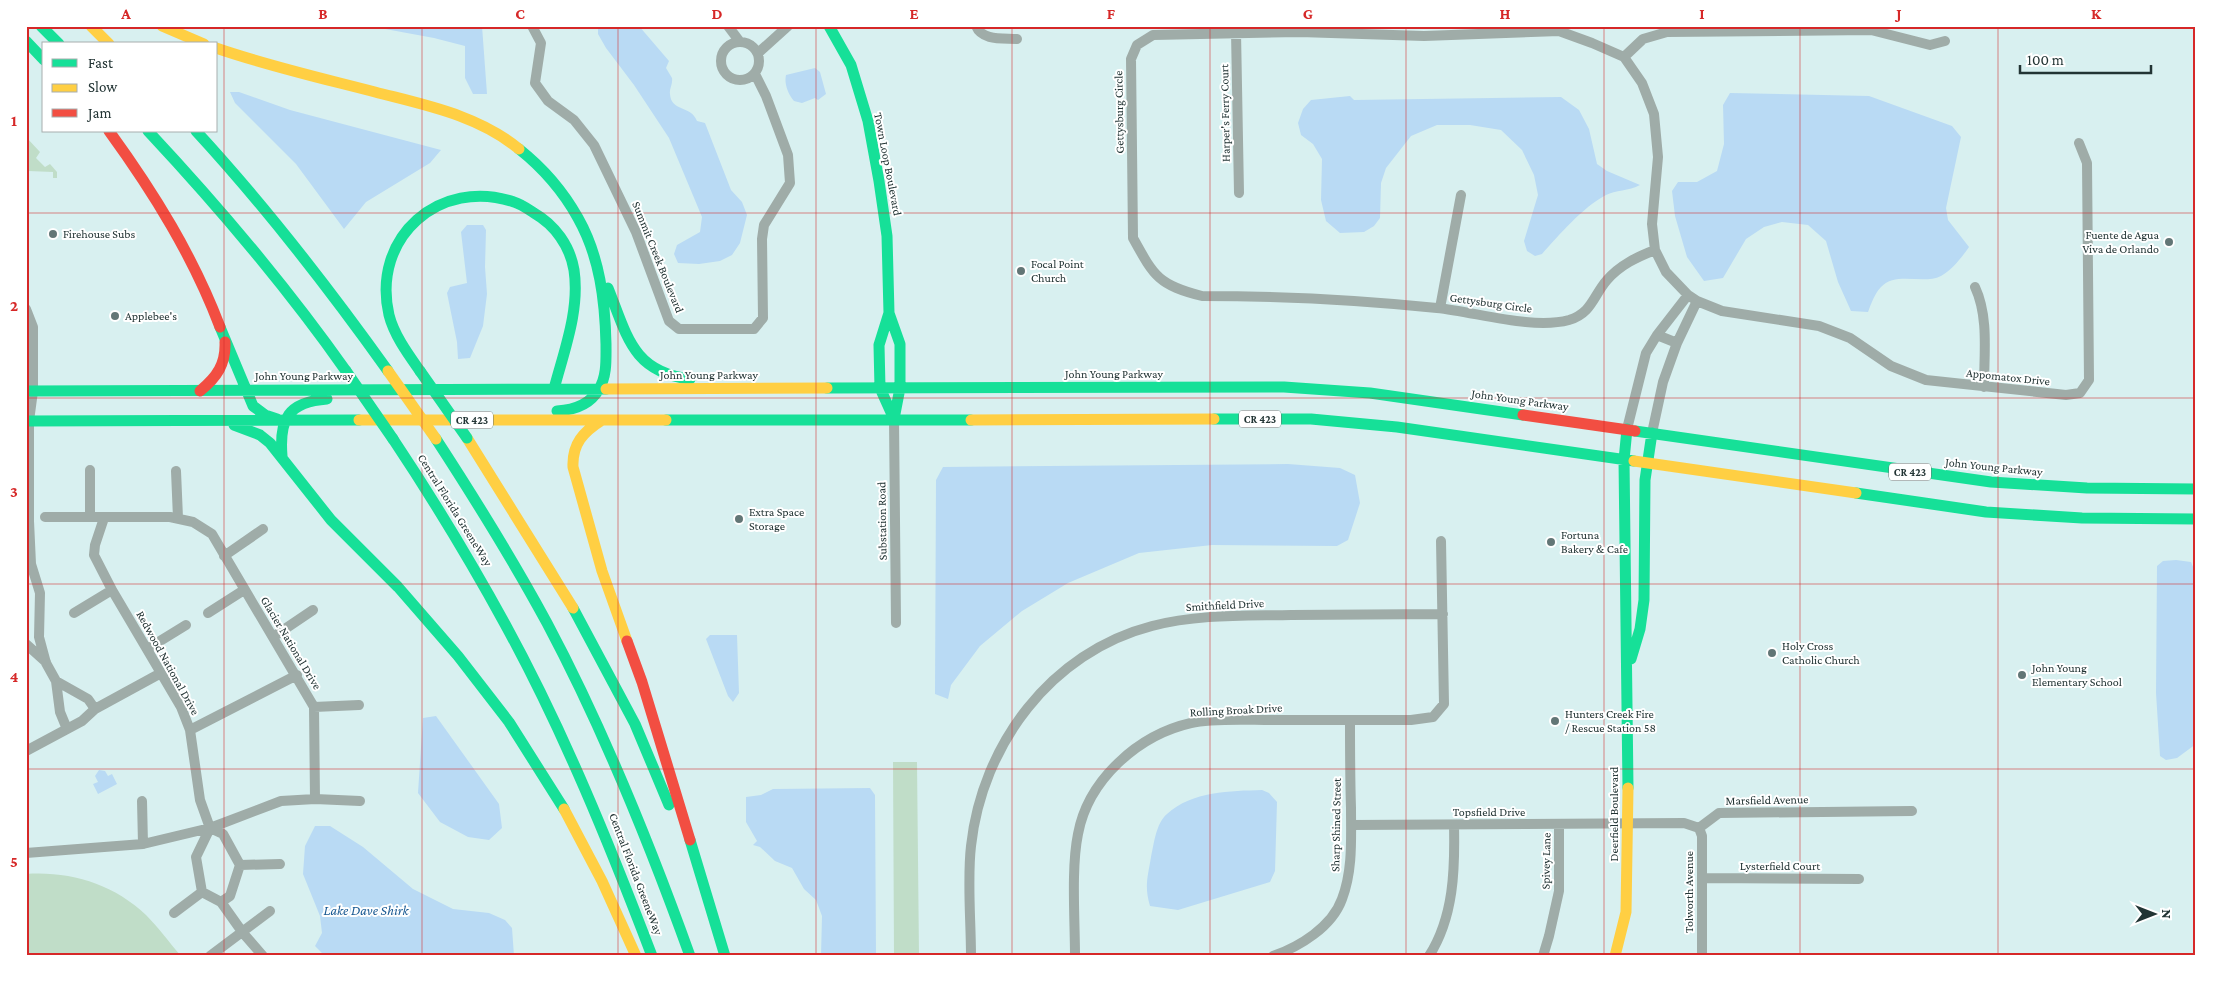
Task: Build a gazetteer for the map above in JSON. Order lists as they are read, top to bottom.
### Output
{
  "streets": {
    "main road": [
      "Town Loop Boulevard",
      "John Young Parkway",
      "CR 423",
      "Central Florida GreeneWay",
      "Deerfield Boulevard"
    ],
    "street": [
      "Gettysburg Circle",
      "Harper's Ferry Court",
      "Summit Creek Boulevard",
      "Appomatox Drive",
      "Substation Road",
      "Smithfield Drive",
      "Glacier National Drive",
      "Redwood National Drive",
      "Rolling Broak Drive",
      "Marsfield Avenue",
      "Topsfield Drive",
      "Sharp Shined Street",
      "Spivey Lane",
      "Lysterfield Court",
      "Tolworth Avenue"
    ]
  },
  "crossings": [
    ["Gettysburg Circle", "Harper's Ferry Court"],
    ["Town Loop Boulevard", "John Young Parkway"],
    ["Town Loop Boulevard", "CR 423"],
    ["Town Loop Boulevard", "Substation Road"],
    ["John Young Parkway", "Deerfield Boulevard"],
    ["CR 423", "Substation Road"],
    ["CR 423", "Deerfield Boulevard"],
    ["Smithfield Drive", "Rolling Broak Drive"],
    ["Glacier National Drive", "Redwood National Drive"],
    ["Rolling Broak Drive", "Sharp Shined Street"],
    ["Marsfield Avenue", "Tolworth Avenue"],
    ["Topsfield Drive", "Deerfield Boulevard"],
    ["Topsfield Drive", "Sharp Shined Street"],
    ["Topsfield Drive", "Spivey Lane"],
    ["Lysterfield Court", "Tolworth Avenue"]
  ],
  "water": ["Lake Dave Shirk"],
  "places": [
    "Firehouse Subs",
    "Fuente de Agua Viva de Orlando",
    "Focal Point Church",
    "Applebee's",
    "Extra Space Storage",
    "Fortuna Bakery & Cafe",
    "Holy Cross Catholic Church",
    "John Young Elementary School",
    "Hunters Creek Fire / Rescue Station 58"
  ],
  "legend": ["Fast", "Slow", "Jam"],
  "scale_bar": "100 m",
  "north": "right",
  "grid": {
    "columns": [
      "A",
      "B",
      "C",
      "D",
      "E",
      "F",
      "G",
      "H",
      "I",
      "J",
      "K"
    ],
    "rows": [
      "1",
      "2",
      "3",
      "4",
      "5"
    ]
  }
}
